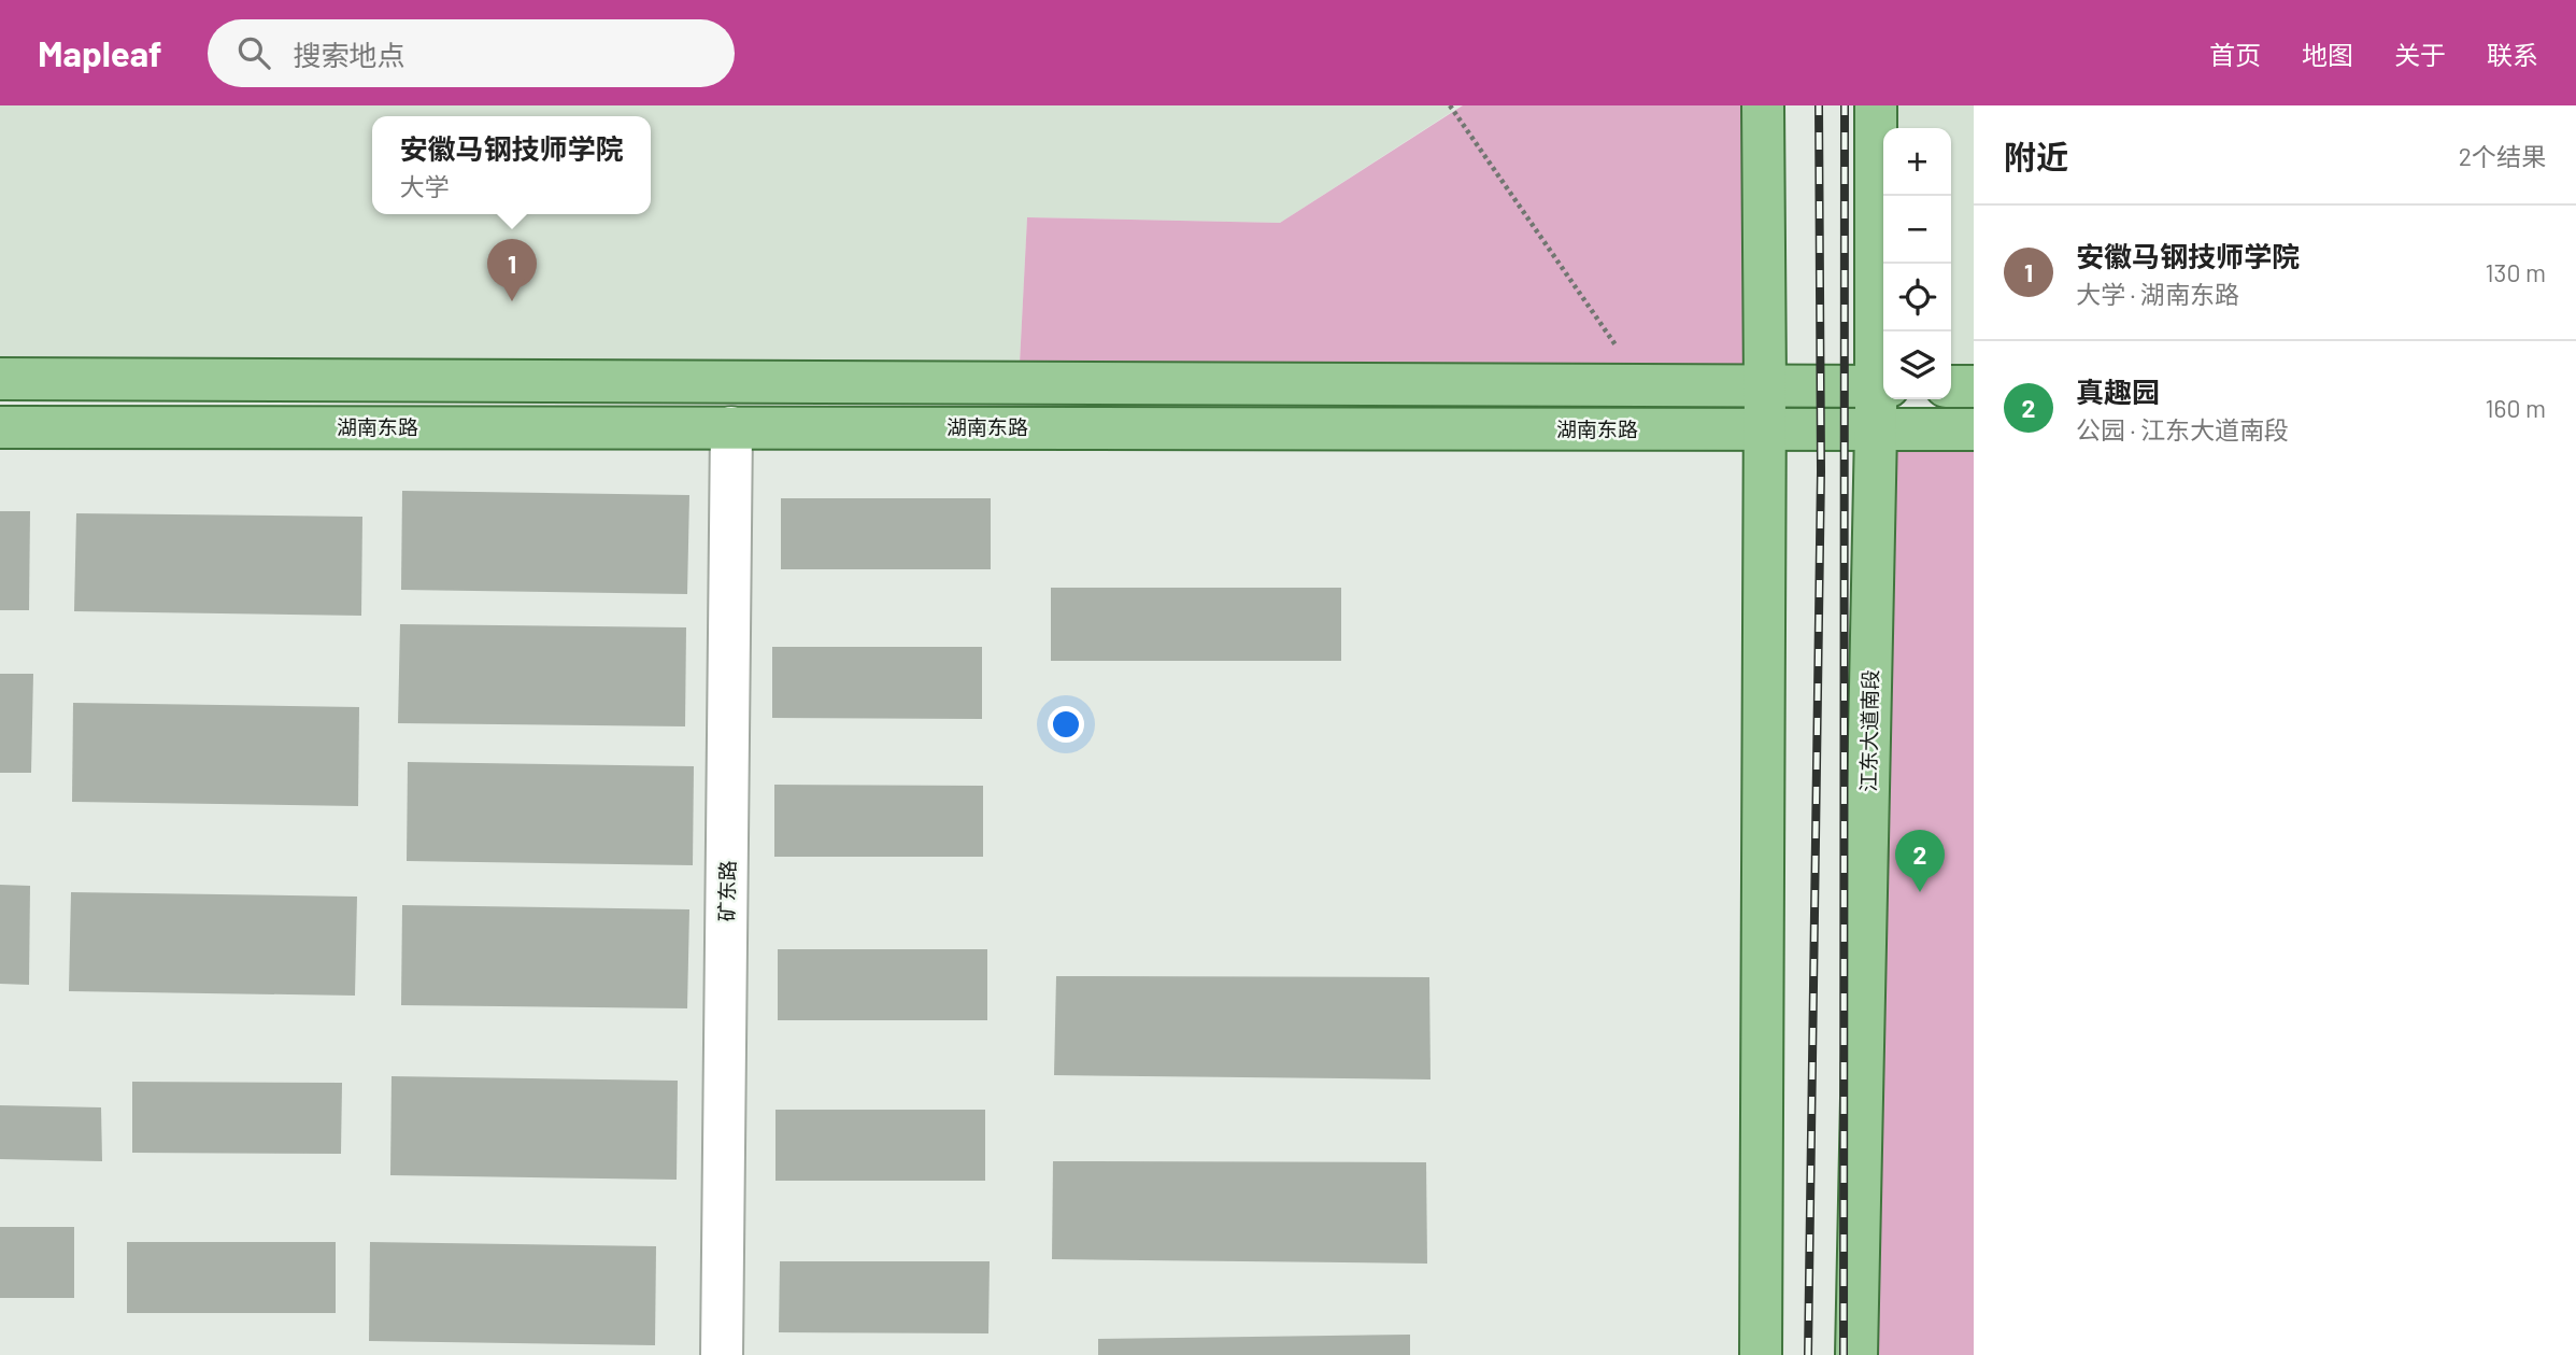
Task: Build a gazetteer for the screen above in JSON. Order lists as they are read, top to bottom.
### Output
{
  "streets": {
    "main road": ["湖南东路", "江东大道南段"],
    "street": ["矿东路"]
  },
  "crossings": [
    ["湖南东路", "江东大道南段"],
    ["湖南东路", "矿东路"]
  ],
  "page": {
    "header": "Mapleaf",
    "search": "搜索地点",
    "nav": [
      "首页",
      "地图",
      "关于",
      "联系"
    ],
    "heading": ["附近", "2个结果"],
    "popup": ["安徽马钢技师学院", "大学"],
    "map_buttons": ["+", "−"],
    "list": [
      {
        "mark": "1",
        "name": "安徽马钢技师学院",
        "note": "大学 · 湖南东路",
        "value": "130 m"
      },
      {
        "mark": "2",
        "name": "真趣园",
        "note": "公园 · 江东大道南段",
        "value": "160 m"
      }
    ],
    "pins": ["1", "2"]
  }
}
